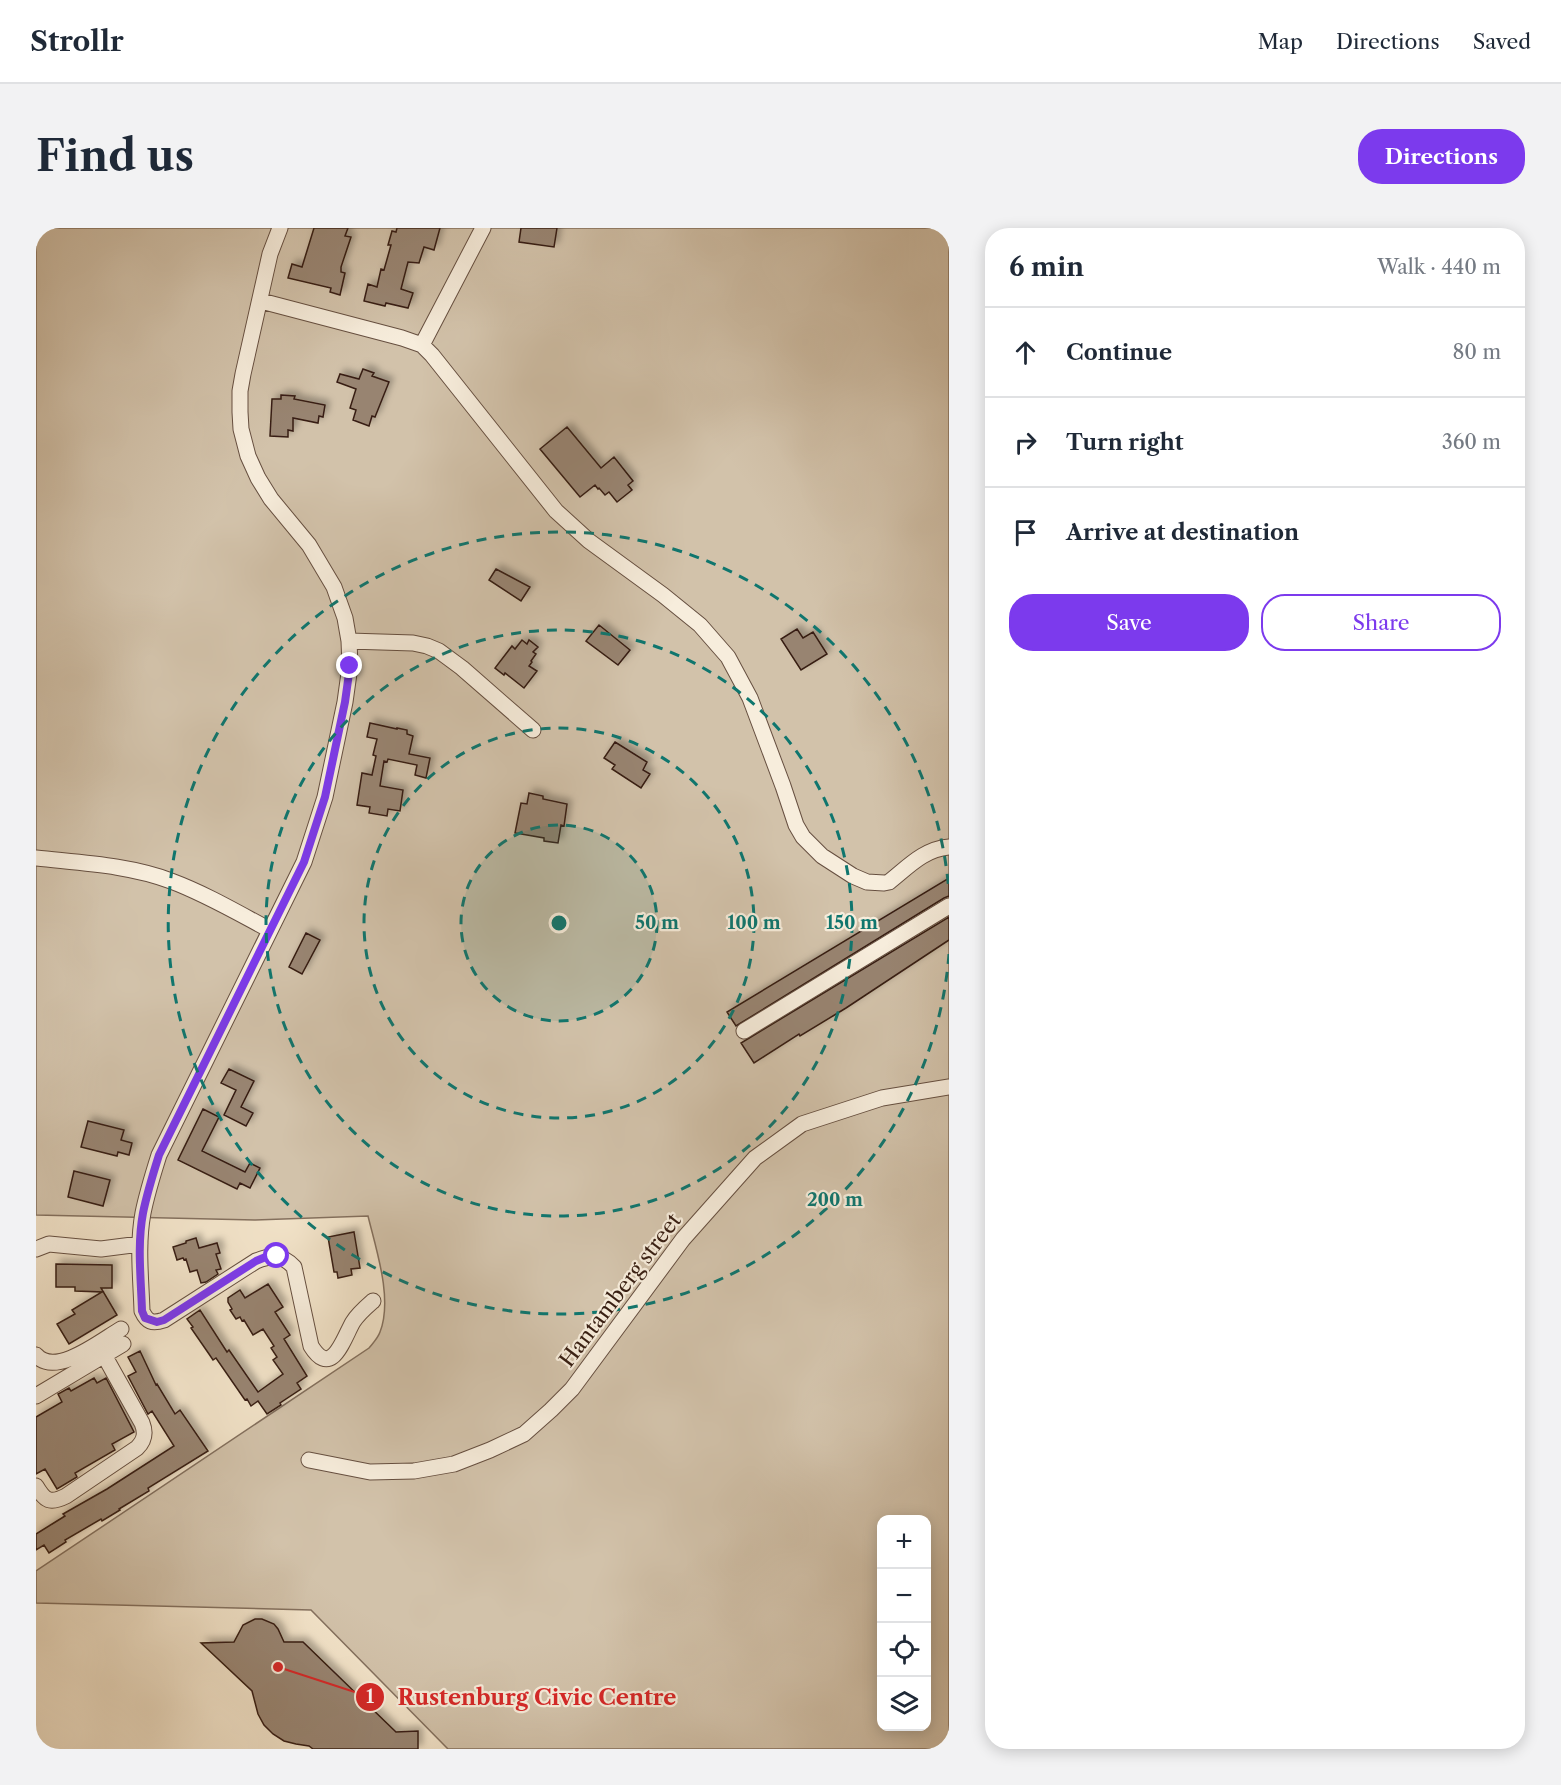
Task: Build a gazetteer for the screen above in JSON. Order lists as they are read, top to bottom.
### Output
{
  "streets": {
    "street": ["Hantamberg street"]
  },
  "places": ["Rustenburg Civic Centre"],
  "page": {
    "header": "Strollr",
    "nav": ["Map", "Directions", "Saved"],
    "buttons": [
      "Directions",
      ["Save", "Share"]
    ],
    "title": "Find us",
    "heading": ["6 min", "Walk · 440 m"],
    "list": [
      ["Continue", "80 m"],
      ["Turn right", "360 m"],
      "Arrive at destination"
    ],
    "map_buttons": ["+", "−"]
  },
  "rings": [
    "50 m",
    "100 m",
    "150 m",
    "200 m"
  ]
}
